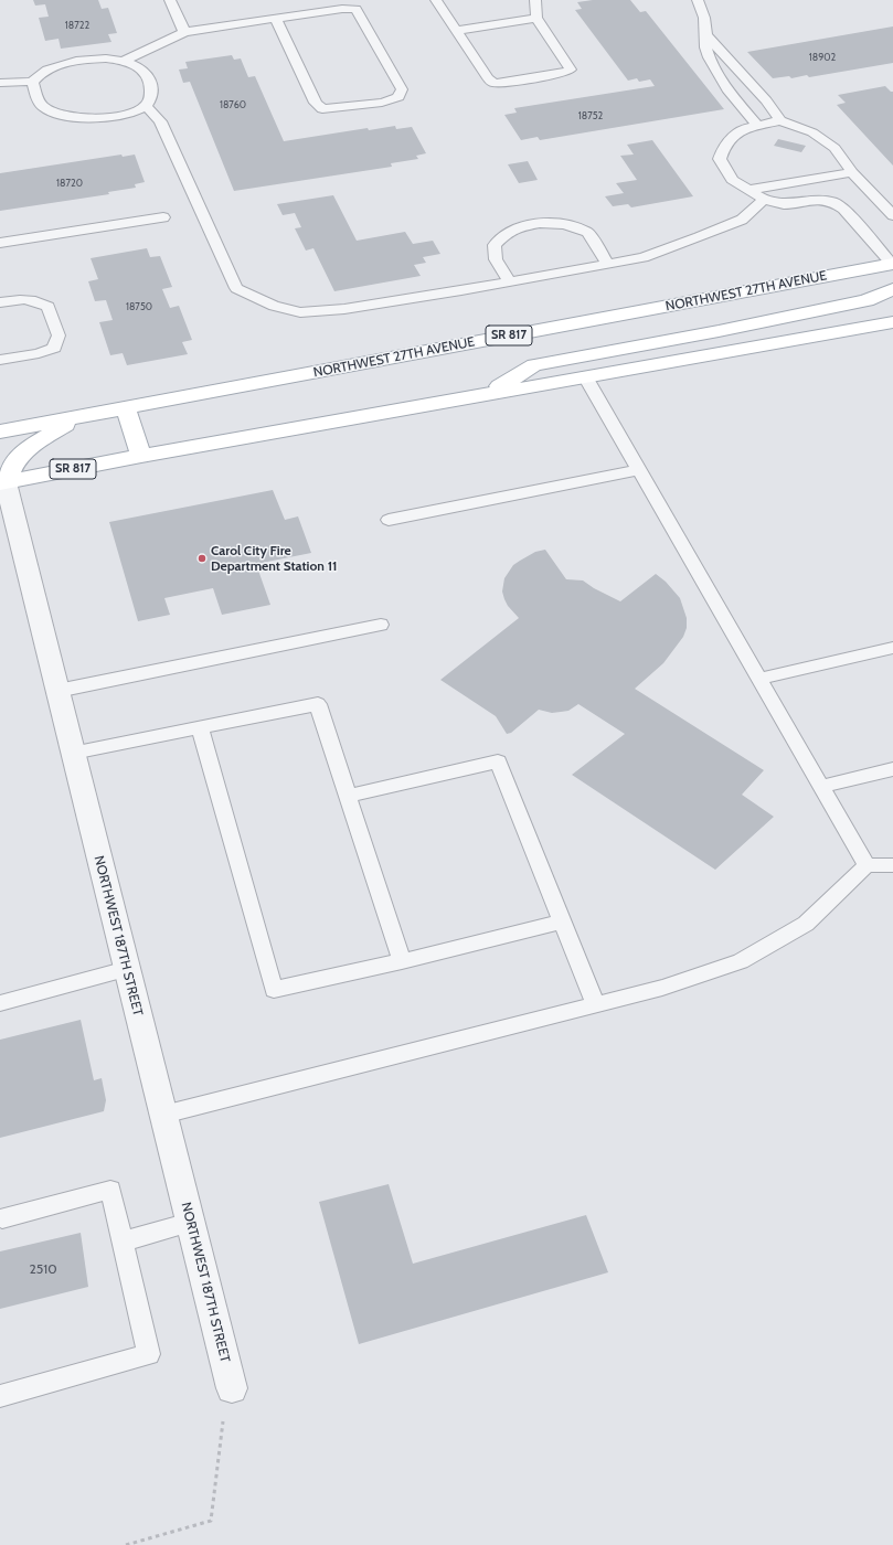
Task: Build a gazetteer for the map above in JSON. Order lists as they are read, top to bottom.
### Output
{
  "streets": {
    "main road": ["NORTHWEST 27TH AVENUE", "SR 817"],
    "street": ["NORTHWEST 187TH STREET"]
  },
  "crossings": [
    ["SR 817", "NORTHWEST 187TH STREET"]
  ],
  "places": ["Carol City Fire Department Station 11"],
  "house_numbers": [
    "18722",
    "18902",
    "18760",
    "18752",
    "18720",
    "18750",
    "2510"
  ]
}
